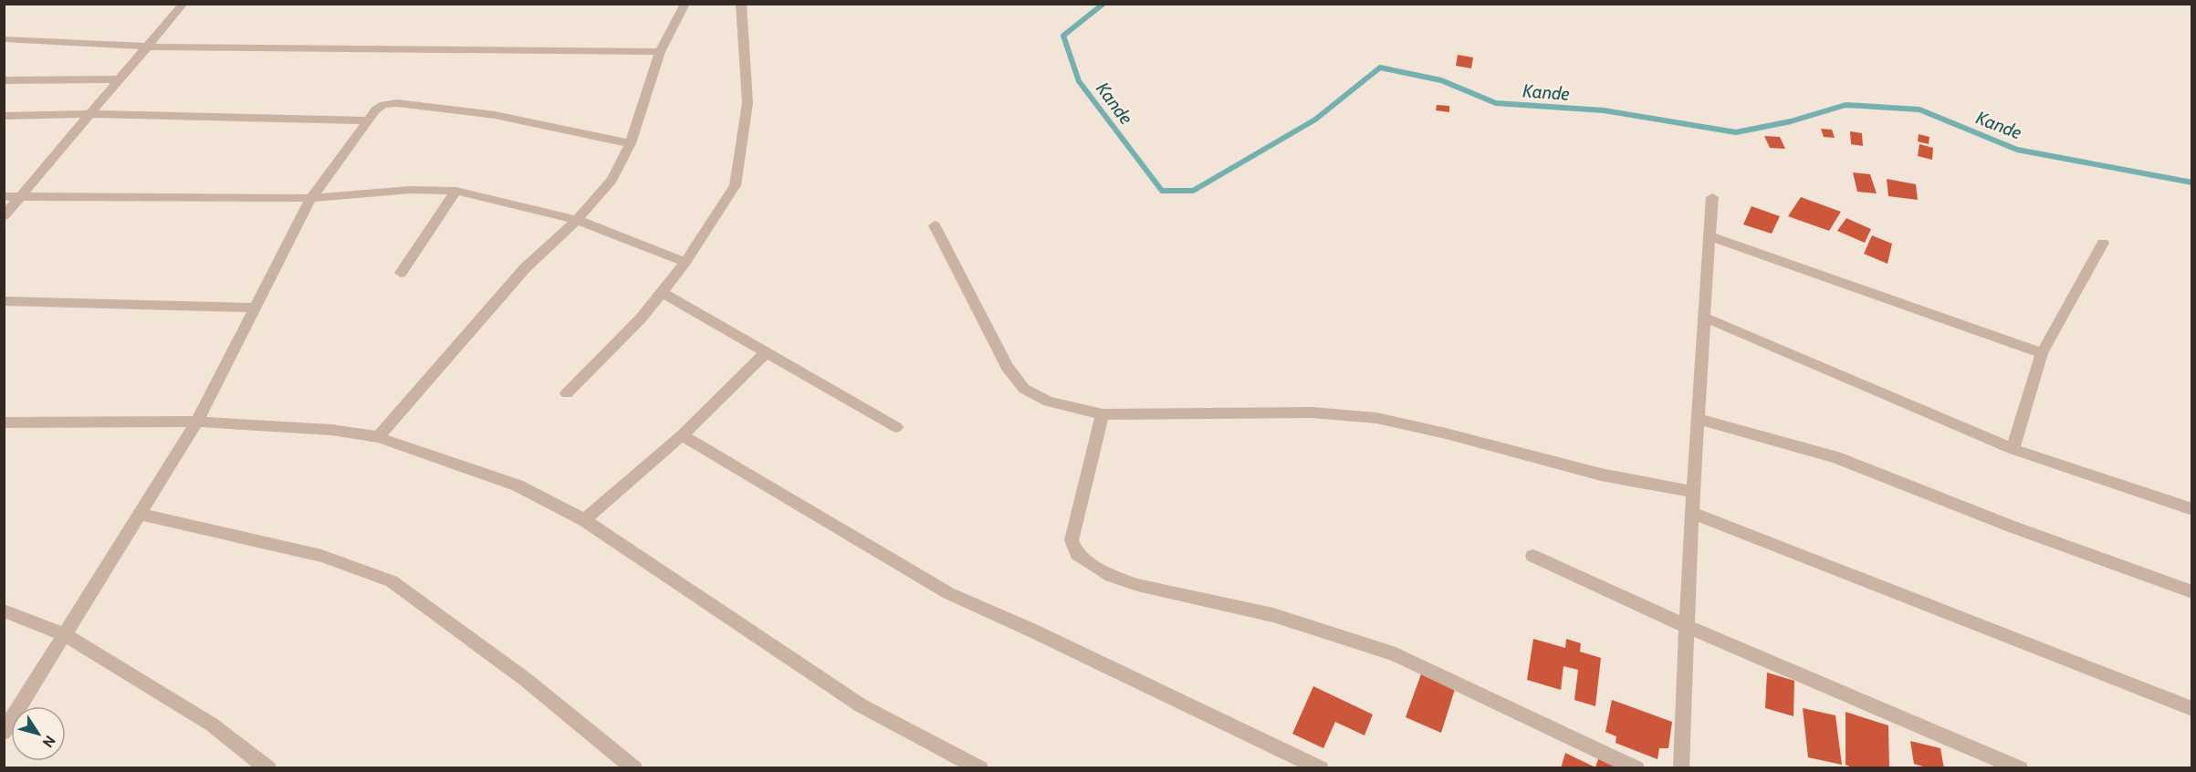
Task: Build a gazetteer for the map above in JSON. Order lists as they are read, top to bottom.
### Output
{
  "water": ["Kande"],
  "north": "bottom right"
}
